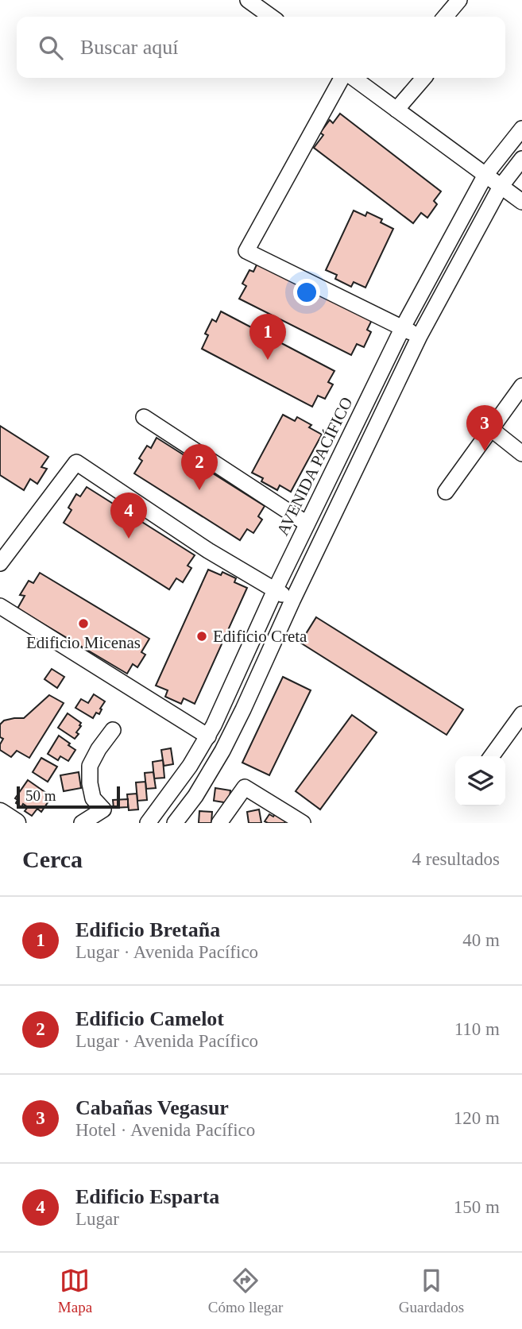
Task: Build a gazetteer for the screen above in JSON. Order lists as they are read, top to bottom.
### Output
{
  "streets": {
    "street": ["AVENIDA PACÍFICO"]
  },
  "places": ["Edificio Micenas", "Edificio Creta"],
  "scale_bar": "50 m",
  "page": {
    "search": "Buscar aquí",
    "pins": [
      "1",
      "3",
      "2",
      "4"
    ],
    "scale": "50 m",
    "heading": ["Cerca", "4 resultados"],
    "list": [
      {
        "mark": "1",
        "name": "Edificio Bretaña",
        "note": "Lugar · Avenida Pacífico",
        "value": "40 m"
      },
      {
        "mark": "2",
        "name": "Edificio Camelot",
        "note": "Lugar · Avenida Pacífico",
        "value": "110 m"
      },
      {
        "mark": "3",
        "name": "Cabañas Vegasur",
        "note": "Hotel · Avenida Pacífico",
        "value": "120 m"
      },
      {
        "mark": "4",
        "name": "Edificio Esparta",
        "note": "Lugar",
        "value": "150 m"
      }
    ],
    "nav": ["Mapa", "Cómo llegar", "Guardados"]
  }
}
